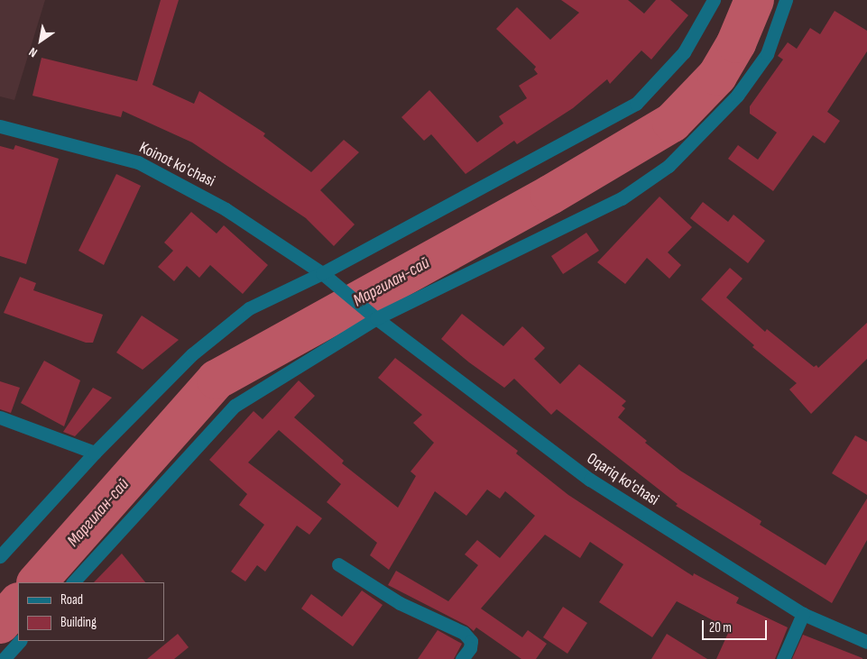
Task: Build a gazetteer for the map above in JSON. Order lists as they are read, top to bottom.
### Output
{
  "streets": {
    "street": ["Koinot ko'chasi", "Oqariq ko'chasi"]
  },
  "crossings": [
    ["Koinot ko'chasi", "Oqariq ko'chasi"]
  ],
  "water": ["Маргилан-сай"],
  "legend": ["Road", "Building"],
  "scale_bar": "20 m",
  "north": "bottom left"
}
